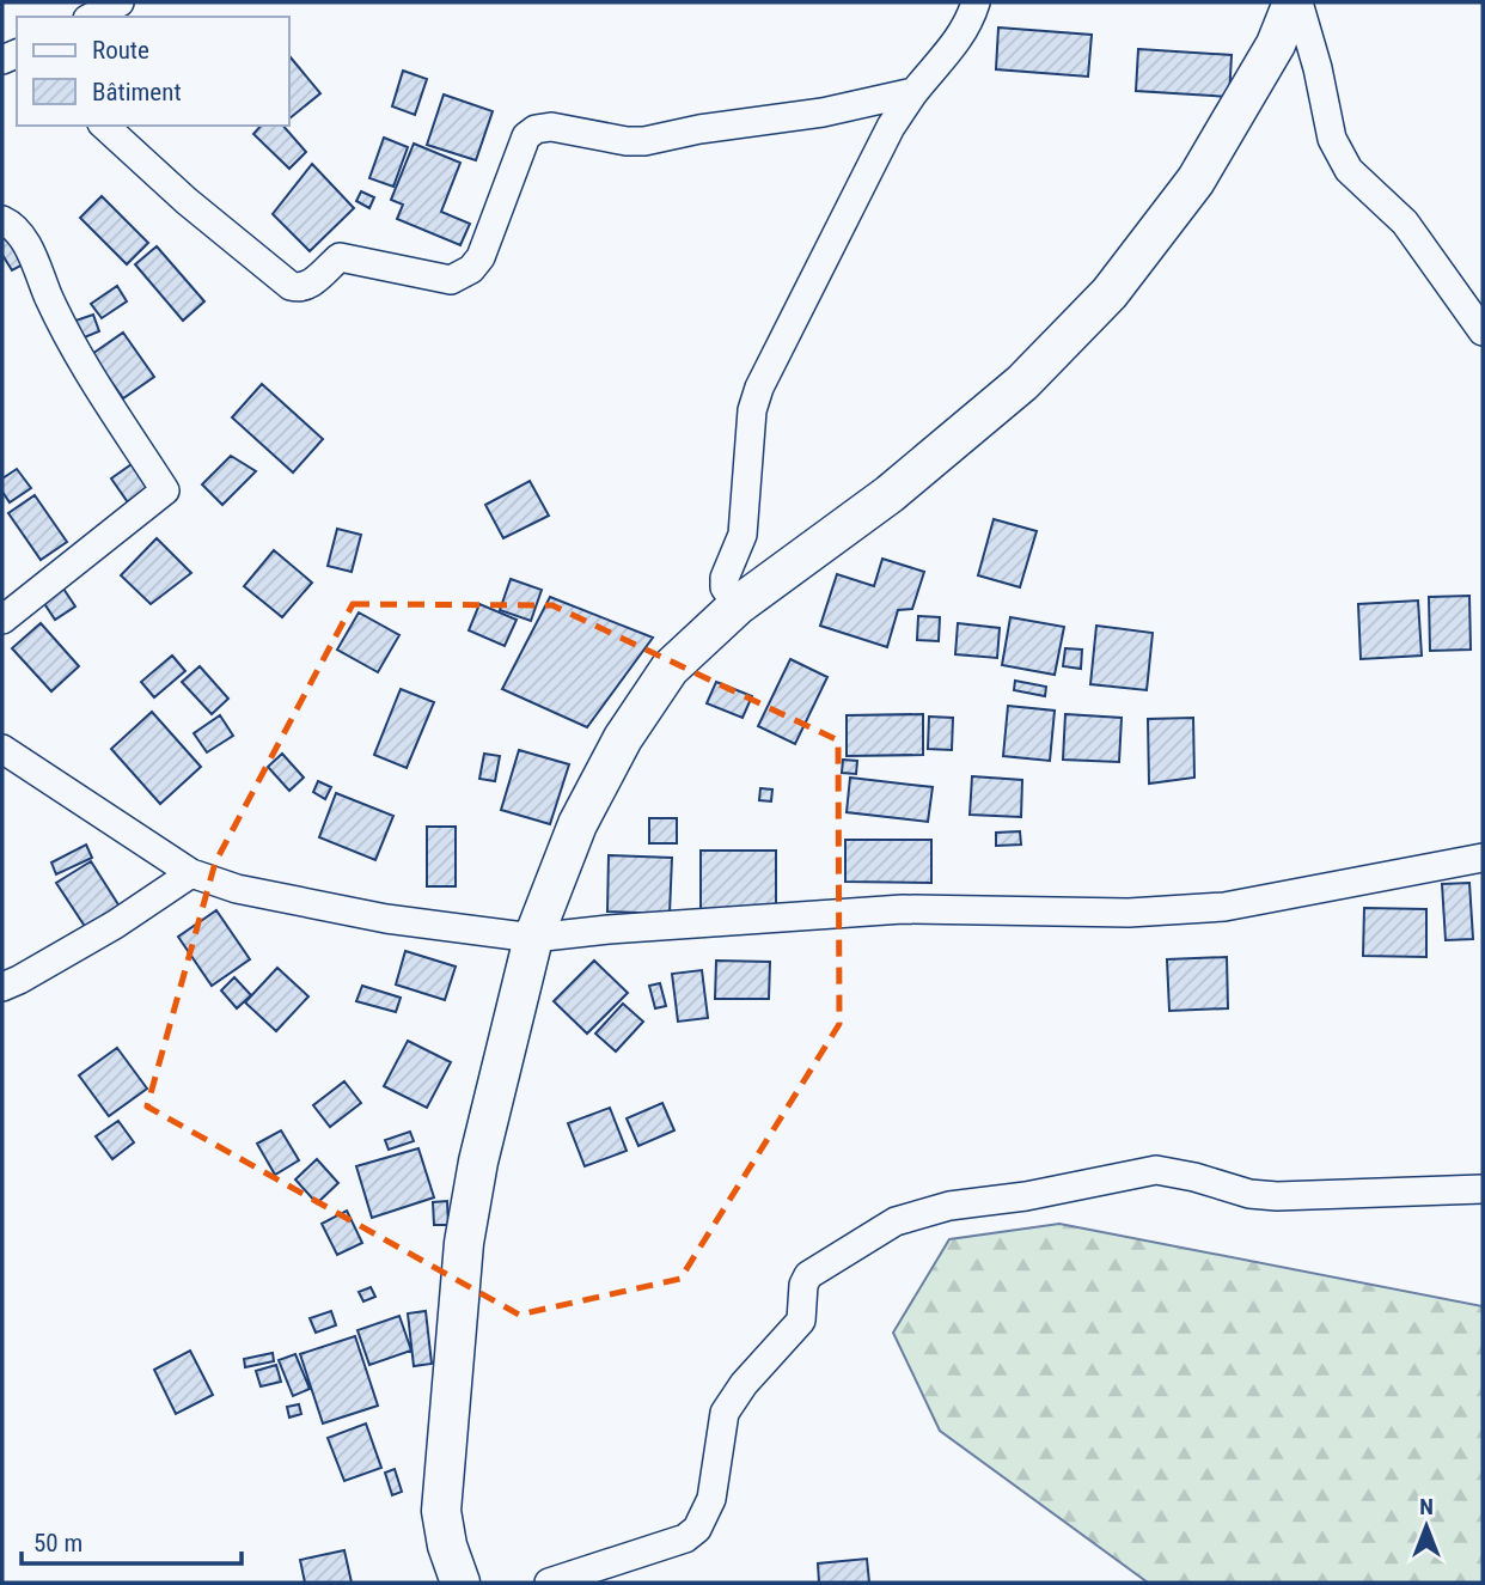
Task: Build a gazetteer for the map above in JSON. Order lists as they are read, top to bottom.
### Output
{
  "legend": ["Route", "Bâtiment"],
  "scale_bar": "50 m",
  "north": "top"
}
